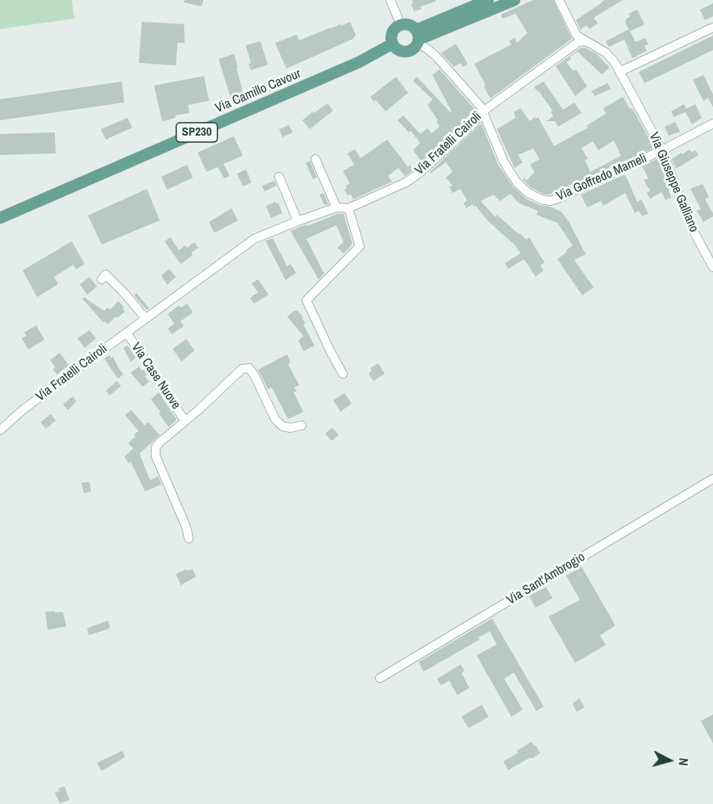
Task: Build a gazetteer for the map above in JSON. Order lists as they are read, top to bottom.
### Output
{
  "streets": {
    "main road": ["Via Camillo Cavour", "SP230"],
    "street": [
      "Via Fratelli Cairoli",
      "Via Goffredo Mameli",
      "Via Giuseppe Galliano",
      "Via Case Nuove",
      "Via Sant'Ambrogio"
    ]
  },
  "crossings": [
    ["Via Camillo Cavour", "Via Goffredo Mameli"],
    ["Via Fratelli Cairoli", "Via Goffredo Mameli"],
    ["Via Fratelli Cairoli", "Via Giuseppe Galliano"],
    ["Via Fratelli Cairoli", "Via Case Nuove"],
    ["Via Goffredo Mameli", "Via Giuseppe Galliano"]
  ],
  "north": "right"
}
